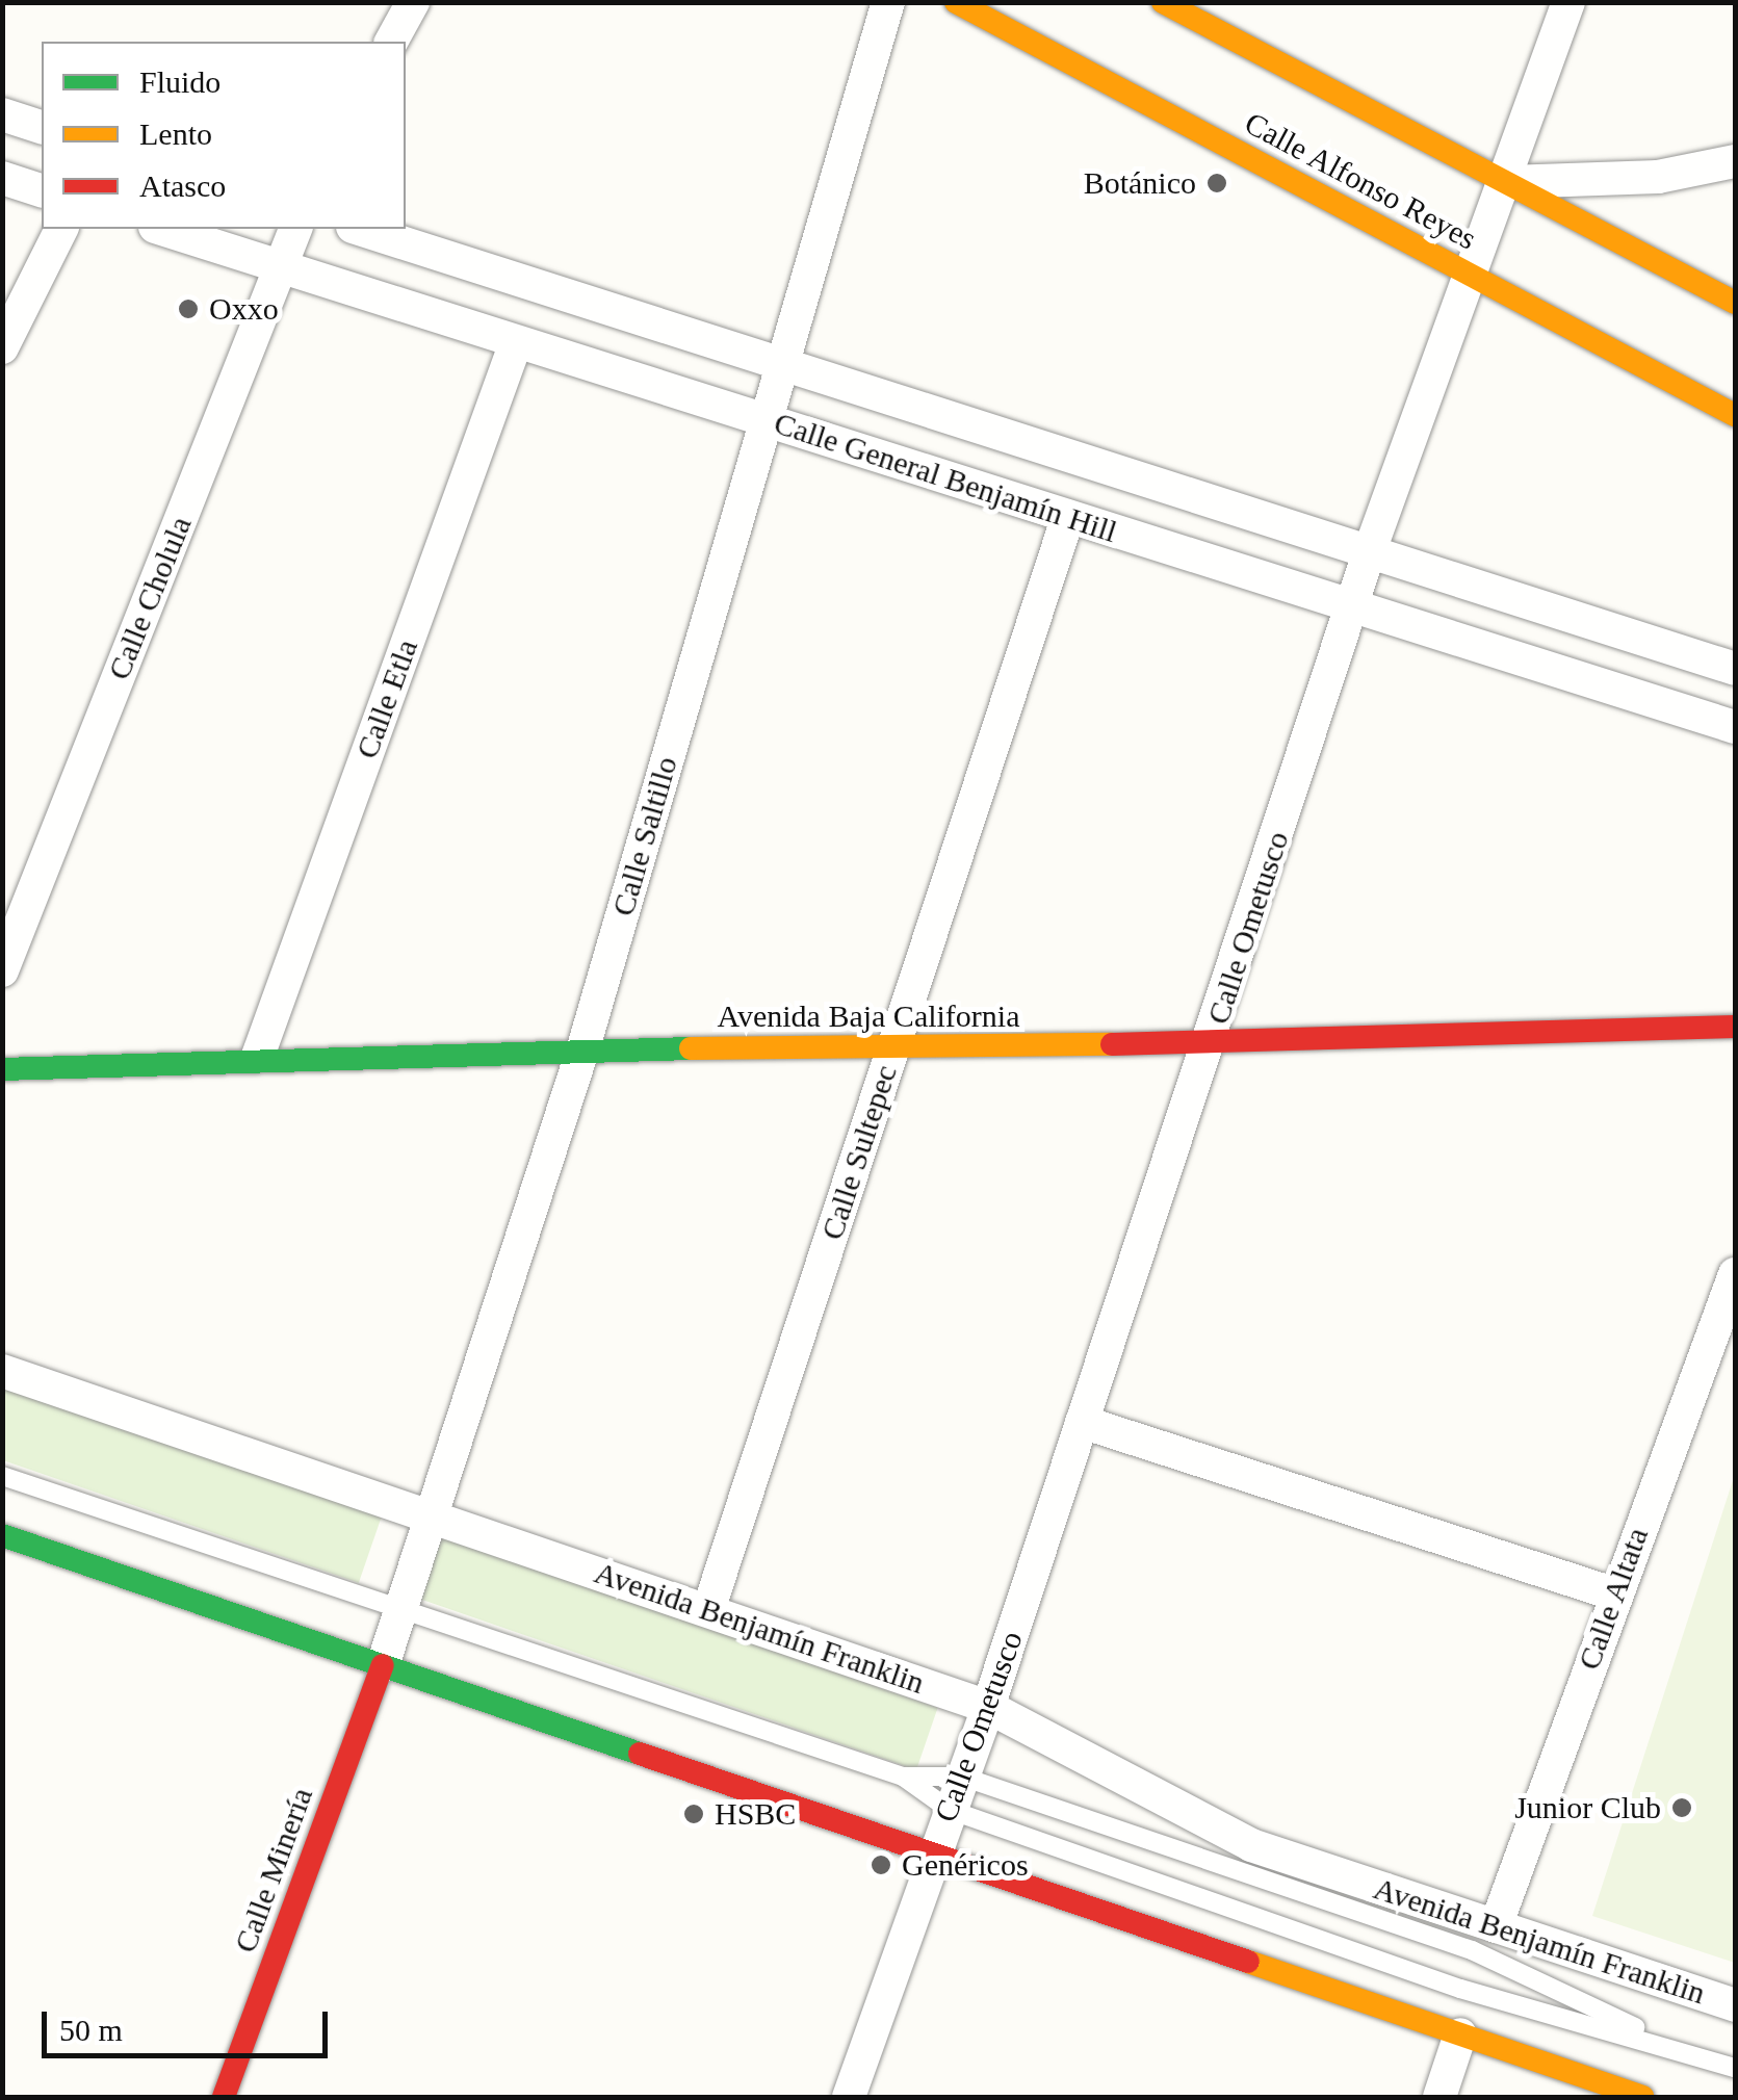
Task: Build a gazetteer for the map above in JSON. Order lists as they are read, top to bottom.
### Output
{
  "streets": {
    "main road": ["Calle Alfonso Reyes", "Avenida Baja California", "Calle Minería"],
    "street": [
      "Calle General Benjamín Hill",
      "Calle Cholula",
      "Calle Etla",
      "Calle Saltillo",
      "Calle Ometusco",
      "Calle Sultepec",
      "Calle Altata",
      "Avenida Benjamín Franklin"
    ]
  },
  "crossings": [
    ["Calle Alfonso Reyes", "Calle Ometusco"],
    ["Calle General Benjamín Hill", "Calle Cholula"],
    ["Calle General Benjamín Hill", "Calle Etla"],
    ["Calle General Benjamín Hill", "Calle Saltillo"],
    ["Calle General Benjamín Hill", "Calle Ometusco"],
    ["Calle General Benjamín Hill", "Calle Sultepec"],
    ["Calle Etla", "Avenida Baja California"],
    ["Calle Saltillo", "Avenida Baja California"],
    ["Calle Saltillo", "Avenida Benjamín Franklin"],
    ["Calle Saltillo", "Calle Minería"],
    ["Calle Ometusco", "Avenida Baja California"],
    ["Calle Ometusco", "Avenida Benjamín Franklin"],
    ["Avenida Baja California", "Calle Sultepec"],
    ["Calle Sultepec", "Avenida Benjamín Franklin"],
    ["Calle Altata", "Avenida Benjamín Franklin"]
  ],
  "places": [
    "Botánico",
    "Oxxo",
    "Junior Club",
    "HSBC",
    "Genéricos"
  ],
  "legend": ["Fluido", "Lento", "Atasco"],
  "scale_bar": "50 m"
}
